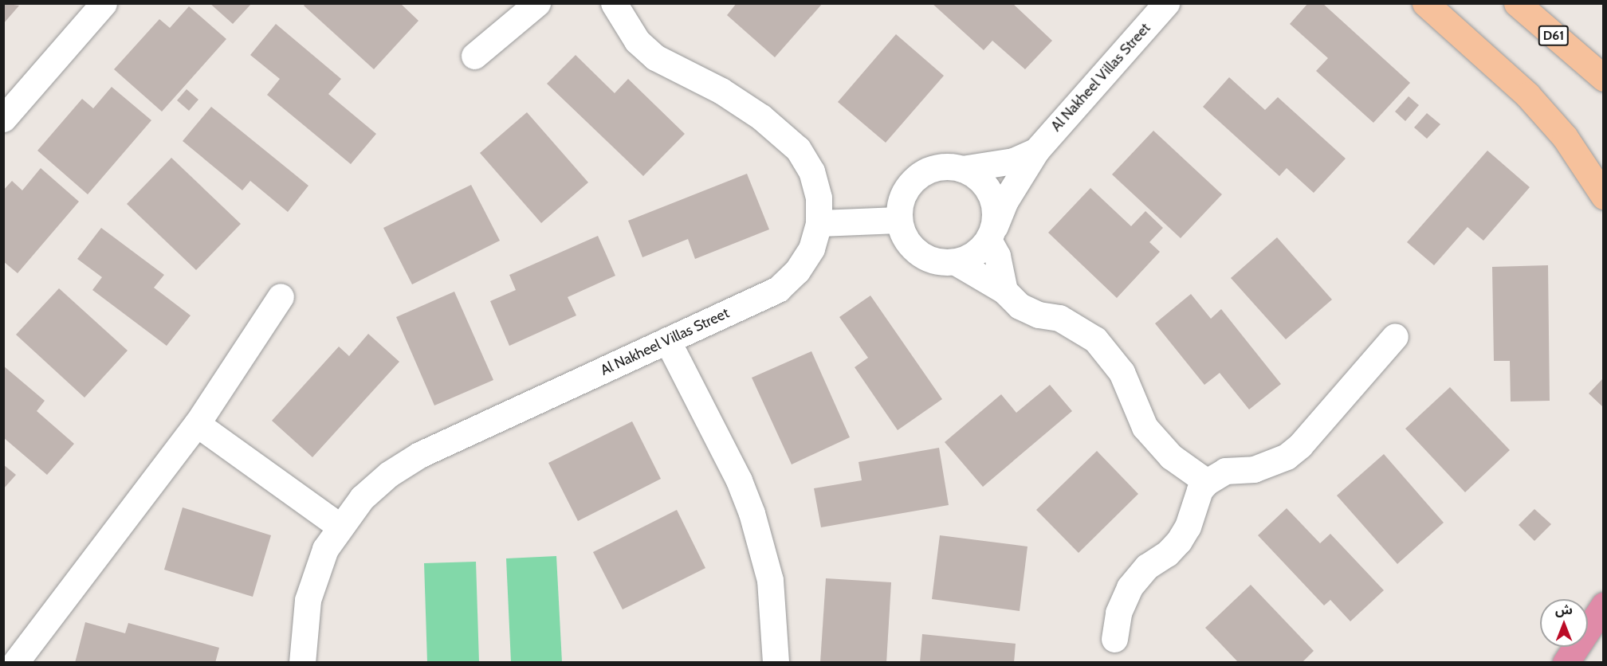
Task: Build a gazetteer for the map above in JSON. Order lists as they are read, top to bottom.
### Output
{
  "streets": {
    "main road": ["D61"],
    "street": ["Al Nakheel Villas Street"]
  },
  "north": "top"
}
